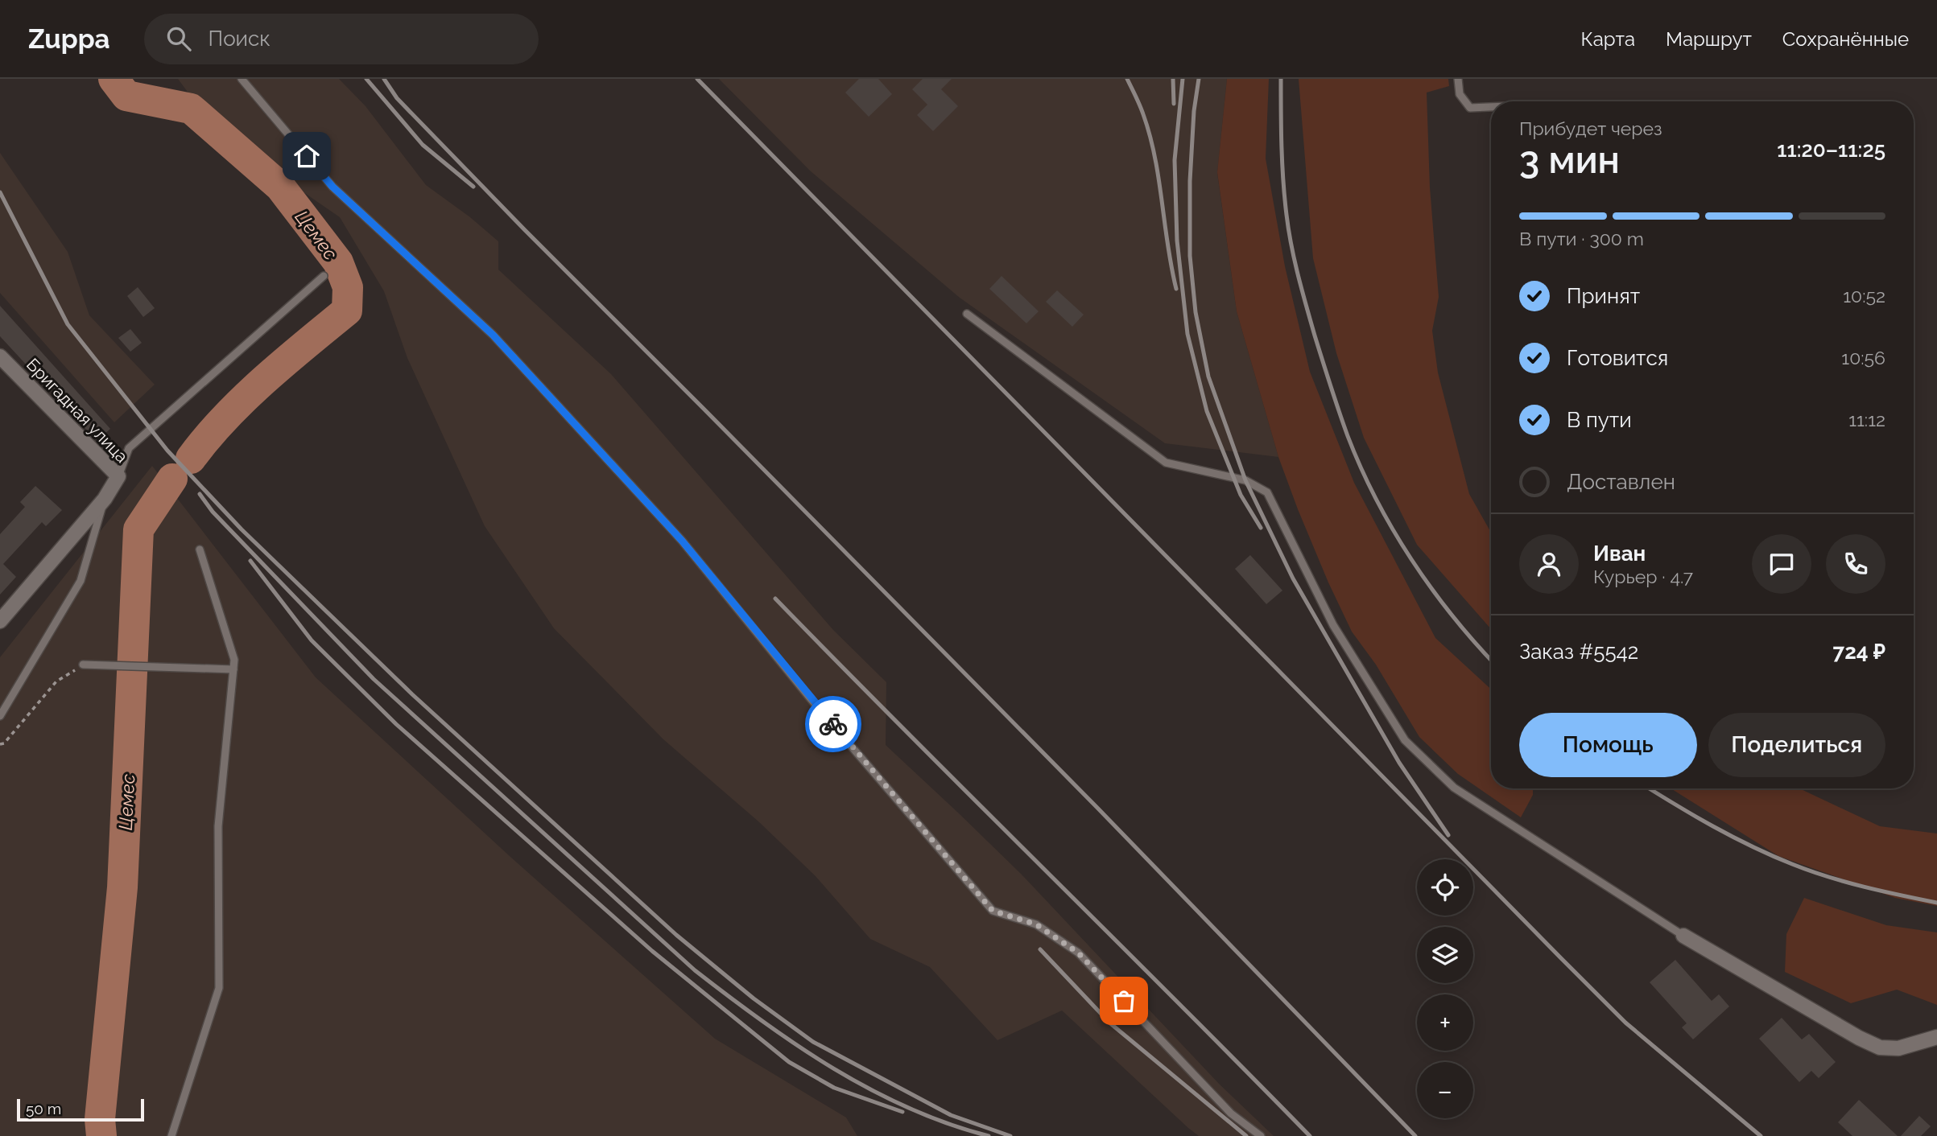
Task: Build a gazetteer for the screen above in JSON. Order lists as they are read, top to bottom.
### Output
{
  "streets": {
    "street": ["Бригадная улица"]
  },
  "water": ["Цемес"],
  "scale_bar": "50 m",
  "page": {
    "header": "Zuppa",
    "search": "Поиск",
    "nav": ["Карта", "Маршрут", "Сохранённые"],
    "heading": ["3 мин", "Прибудет через", "11:20–11:25"],
    "panel": [
      "Иван",
      "Курьер · 4.7",
      "Заказ #5542",
      "724 ₽"
    ],
    "bar": "В пути · 300 m",
    "list": [
      ["Принят", "10:52"],
      ["Готовится", "10:56"],
      ["В пути", "11:12"],
      "Доставлен"
    ],
    "buttons": ["Помощь", "Поделиться"],
    "map_buttons": ["+", "−"],
    "scale": "50 m"
  }
}
